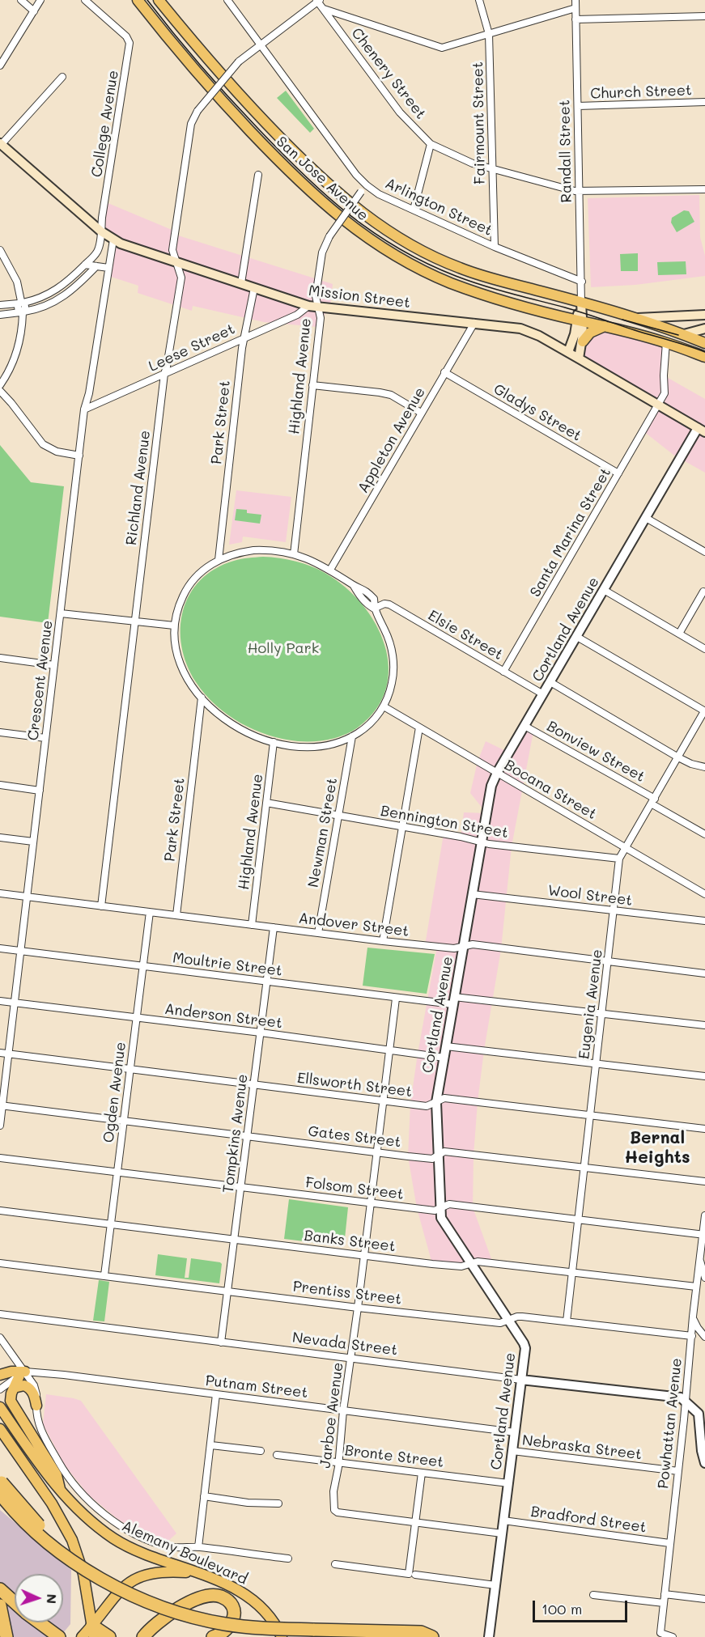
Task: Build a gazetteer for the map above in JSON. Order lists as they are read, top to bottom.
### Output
{
  "streets": {
    "main road": [
      "Randall Street",
      "San Jose Avenue",
      "Mission Street",
      "Alemany Boulevard"
    ],
    "street": [
      "Chenery Street",
      "Church Street",
      "Fairmount Street",
      "College Avenue",
      "Arlington Street",
      "Leese Street",
      "Highland Avenue",
      "Gladys Street",
      "Park Street",
      "Appleton Avenue",
      "Richland Avenue",
      "Santa Marina Street",
      "Cortland Avenue",
      "Elsie Street",
      "Crescent Avenue",
      "Bonview Street",
      "Bocana Street",
      "Bennington Street",
      "Newman Street",
      "Wool Street",
      "Andover Street",
      "Moultrie Street",
      "Eugenia Avenue",
      "Anderson Street",
      "Ellsworth Street",
      "Ogden Avenue",
      "Tompkins Avenue",
      "Gates Street",
      "Folsom Street",
      "Banks Street",
      "Prentiss Street",
      "Nevada Street",
      "Putnam Street",
      "Jarboe Avenue",
      "Powhattan Avenue",
      "Nebraska Street",
      "Bronte Street",
      "Bradford Street"
    ]
  },
  "crossings": [
    ["Chenery Street", "Fairmount Street"],
    ["Chenery Street", "Randall Street"],
    ["Chenery Street", "Richland Avenue"],
    ["Church Street", "Randall Street"],
    ["Fairmount Street", "Arlington Street"],
    ["College Avenue", "Mission Street"],
    ["Randall Street", "San Jose Avenue"],
    ["Randall Street", "Arlington Street"],
    ["Randall Street", "Mission Street"],
    ["San Jose Avenue", "Santa Marina Street"],
    ["Arlington Street", "Highland Avenue"],
    ["Arlington Street", "Richland Avenue"],
    ["Mission Street", "Leese Street"],
    ["Mission Street", "Highland Avenue"],
    ["Mission Street", "Park Street"],
    ["Mission Street", "Appleton Avenue"],
    ["Mission Street", "Richland Avenue"],
    ["Mission Street", "Santa Marina Street"],
    ["Mission Street", "Cortland Avenue"],
    ["Mission Street", "Crescent Avenue"],
    ["Leese Street", "Park Street"],
    ["Leese Street", "Richland Avenue"],
    ["Leese Street", "Crescent Avenue"],
    ["Highland Avenue", "Bennington Street"],
    ["Highland Avenue", "Andover Street"],
    ["Gladys Street", "Appleton Avenue"],
    ["Gladys Street", "Santa Marina Street"],
    ["Park Street", "Andover Street"],
    ["Richland Avenue", "Andover Street"],
    ["Santa Marina Street", "Elsie Street"],
    ["Cortland Avenue", "Elsie Street"],
    ["Cortland Avenue", "Bonview Street"],
    ["Cortland Avenue", "Bocana Street"],
    ["Cortland Avenue", "Bennington Street"],
    ["Cortland Avenue", "Wool Street"],
    ["Cortland Avenue", "Andover Street"],
    ["Cortland Avenue", "Moultrie Street"],
    ["Cortland Avenue", "Anderson Street"],
    ["Cortland Avenue", "Ellsworth Street"],
    ["Cortland Avenue", "Gates Street"],
    ["Cortland Avenue", "Folsom Street"],
    ["Cortland Avenue", "Banks Street"],
    ["Cortland Avenue", "Prentiss Street"],
    ["Cortland Avenue", "Nevada Street"],
    ["Cortland Avenue", "Putnam Street"],
    ["Cortland Avenue", "Nebraska Street"],
    ["Cortland Avenue", "Bronte Street"],
    ["Cortland Avenue", "Bradford Street"],
    ["Crescent Avenue", "Andover Street"],
    ["Crescent Avenue", "Moultrie Street"],
    ["Crescent Avenue", "Anderson Street"],
    ["Crescent Avenue", "Ellsworth Street"],
    ["Crescent Avenue", "Gates Street"],
    ["Bonview Street", "Eugenia Avenue"],
    ["Bocana Street", "Eugenia Avenue"],
    ["Bennington Street", "Newman Street"],
    ["Bennington Street", "Eugenia Avenue"],
    ["Newman Street", "Andover Street"],
    ["Wool Street", "Eugenia Avenue"],
    ["Andover Street", "Eugenia Avenue"],
    ["Andover Street", "Ogden Avenue"],
    ["Andover Street", "Tompkins Avenue"],
    ["Moultrie Street", "Eugenia Avenue"],
    ["Moultrie Street", "Ogden Avenue"],
    ["Moultrie Street", "Tompkins Avenue"],
    ["Moultrie Street", "Jarboe Avenue"],
    ["Eugenia Avenue", "Ellsworth Street"],
    ["Eugenia Avenue", "Gates Street"],
    ["Eugenia Avenue", "Folsom Street"],
    ["Eugenia Avenue", "Banks Street"],
    ["Eugenia Avenue", "Prentiss Street"],
    ["Anderson Street", "Ogden Avenue"],
    ["Anderson Street", "Tompkins Avenue"],
    ["Anderson Street", "Jarboe Avenue"],
    ["Ellsworth Street", "Ogden Avenue"],
    ["Ellsworth Street", "Tompkins Avenue"],
    ["Ellsworth Street", "Jarboe Avenue"],
    ["Ogden Avenue", "Gates Street"],
    ["Ogden Avenue", "Folsom Street"],
    ["Ogden Avenue", "Banks Street"],
    ["Ogden Avenue", "Prentiss Street"],
    ["Tompkins Avenue", "Gates Street"],
    ["Tompkins Avenue", "Folsom Street"],
    ["Tompkins Avenue", "Banks Street"],
    ["Tompkins Avenue", "Prentiss Street"],
    ["Tompkins Avenue", "Nevada Street"],
    ["Gates Street", "Jarboe Avenue"],
    ["Folsom Street", "Jarboe Avenue"],
    ["Folsom Street", "Powhattan Avenue"],
    ["Banks Street", "Jarboe Avenue"],
    ["Banks Street", "Powhattan Avenue"],
    ["Prentiss Street", "Jarboe Avenue"],
    ["Prentiss Street", "Powhattan Avenue"],
    ["Nevada Street", "Jarboe Avenue"],
    ["Nevada Street", "Powhattan Avenue"],
    ["Putnam Street", "Jarboe Avenue"],
    ["Jarboe Avenue", "Bronte Street"],
    ["Powhattan Avenue", "Nebraska Street"],
    ["Powhattan Avenue", "Bradford Street"]
  ],
  "districts": ["Bernal Heights"],
  "parks": ["Holly Park"],
  "scale_bar": "100 m",
  "north": "right"
}
